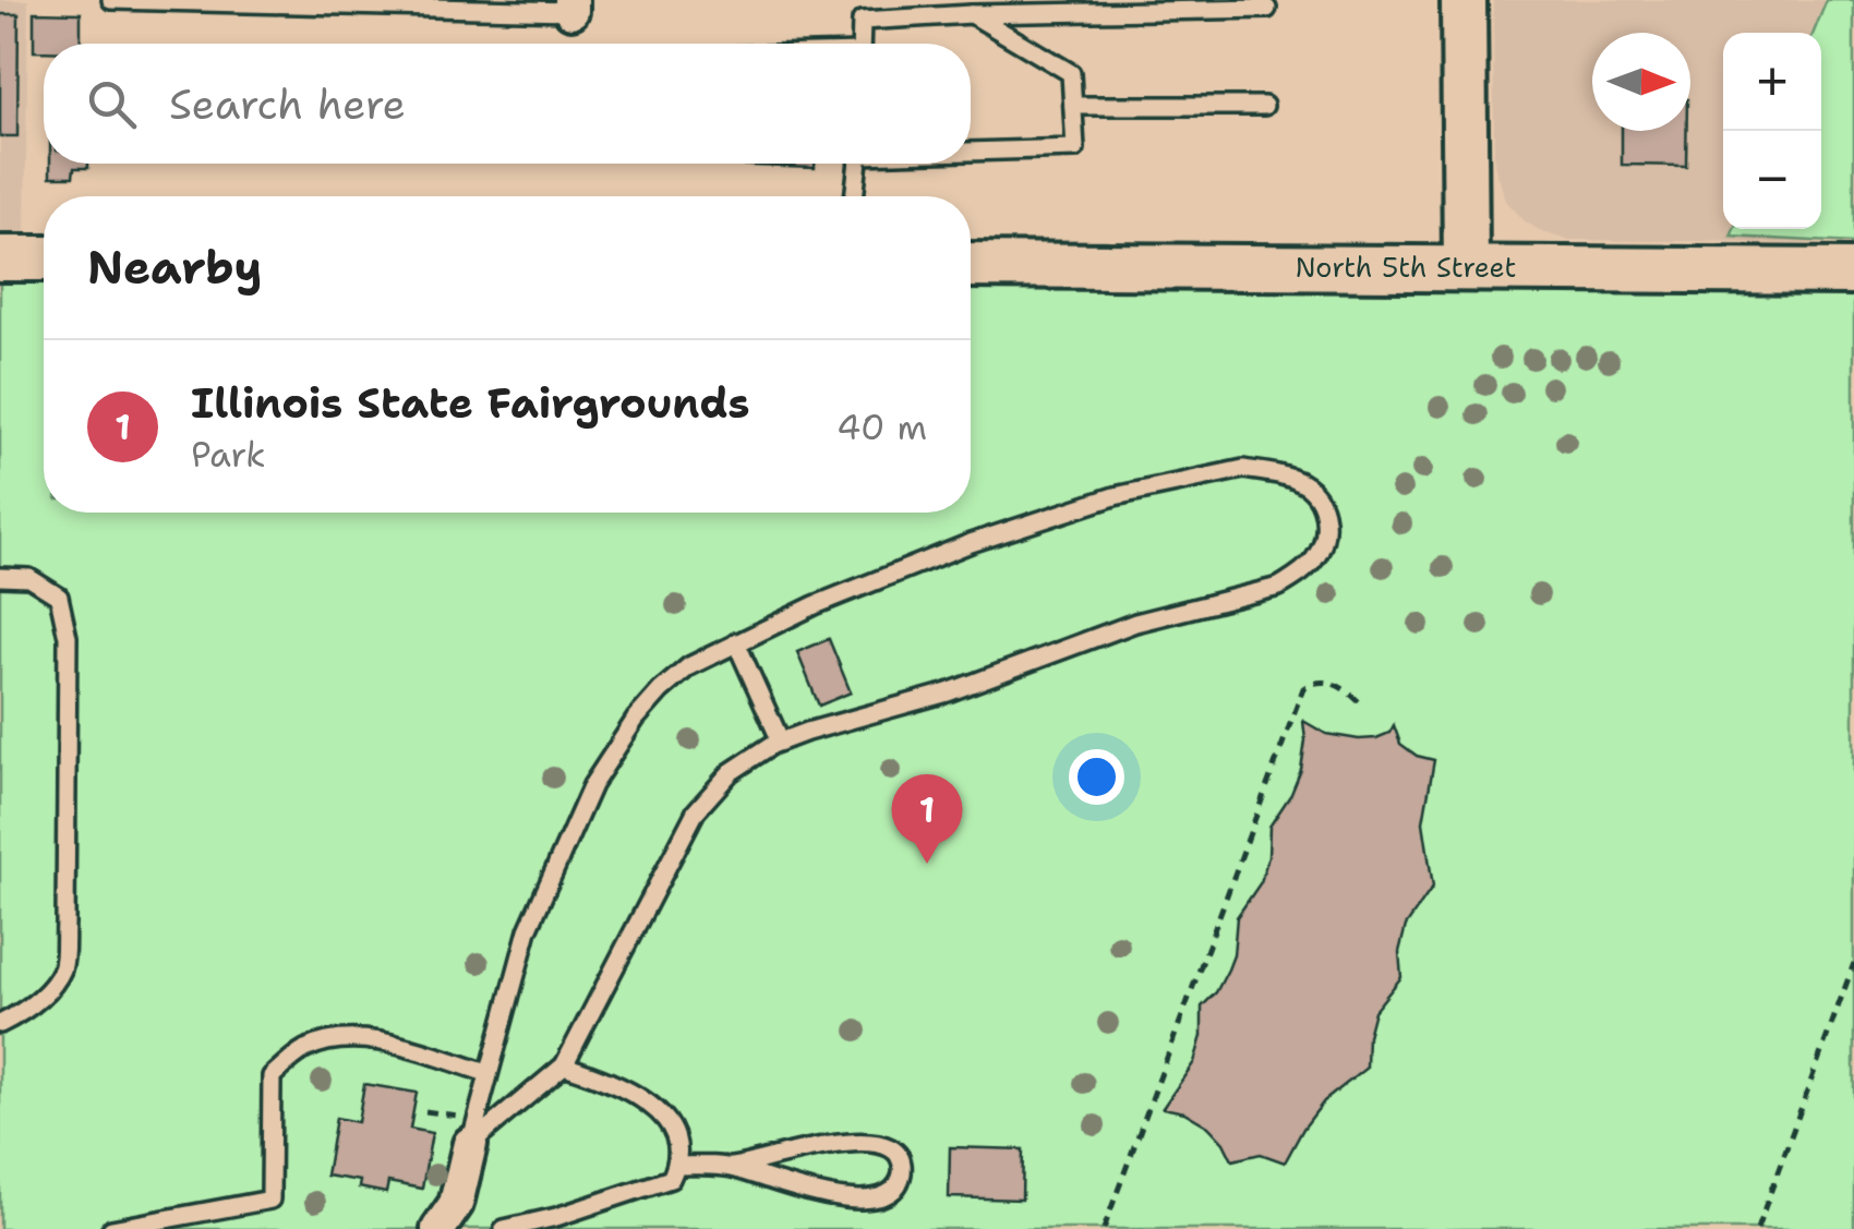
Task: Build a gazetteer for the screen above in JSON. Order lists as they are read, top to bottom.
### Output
{
  "streets": {
    "main road": ["North 5th Street"]
  },
  "north": "right",
  "page": {
    "map_buttons": ["+", "−"],
    "search": "Search here",
    "heading": "Nearby",
    "list": [
      {
        "mark": "1",
        "name": "Illinois State Fairgrounds",
        "note": "Park",
        "value": "40 m"
      }
    ],
    "pins": "1"
  }
}
